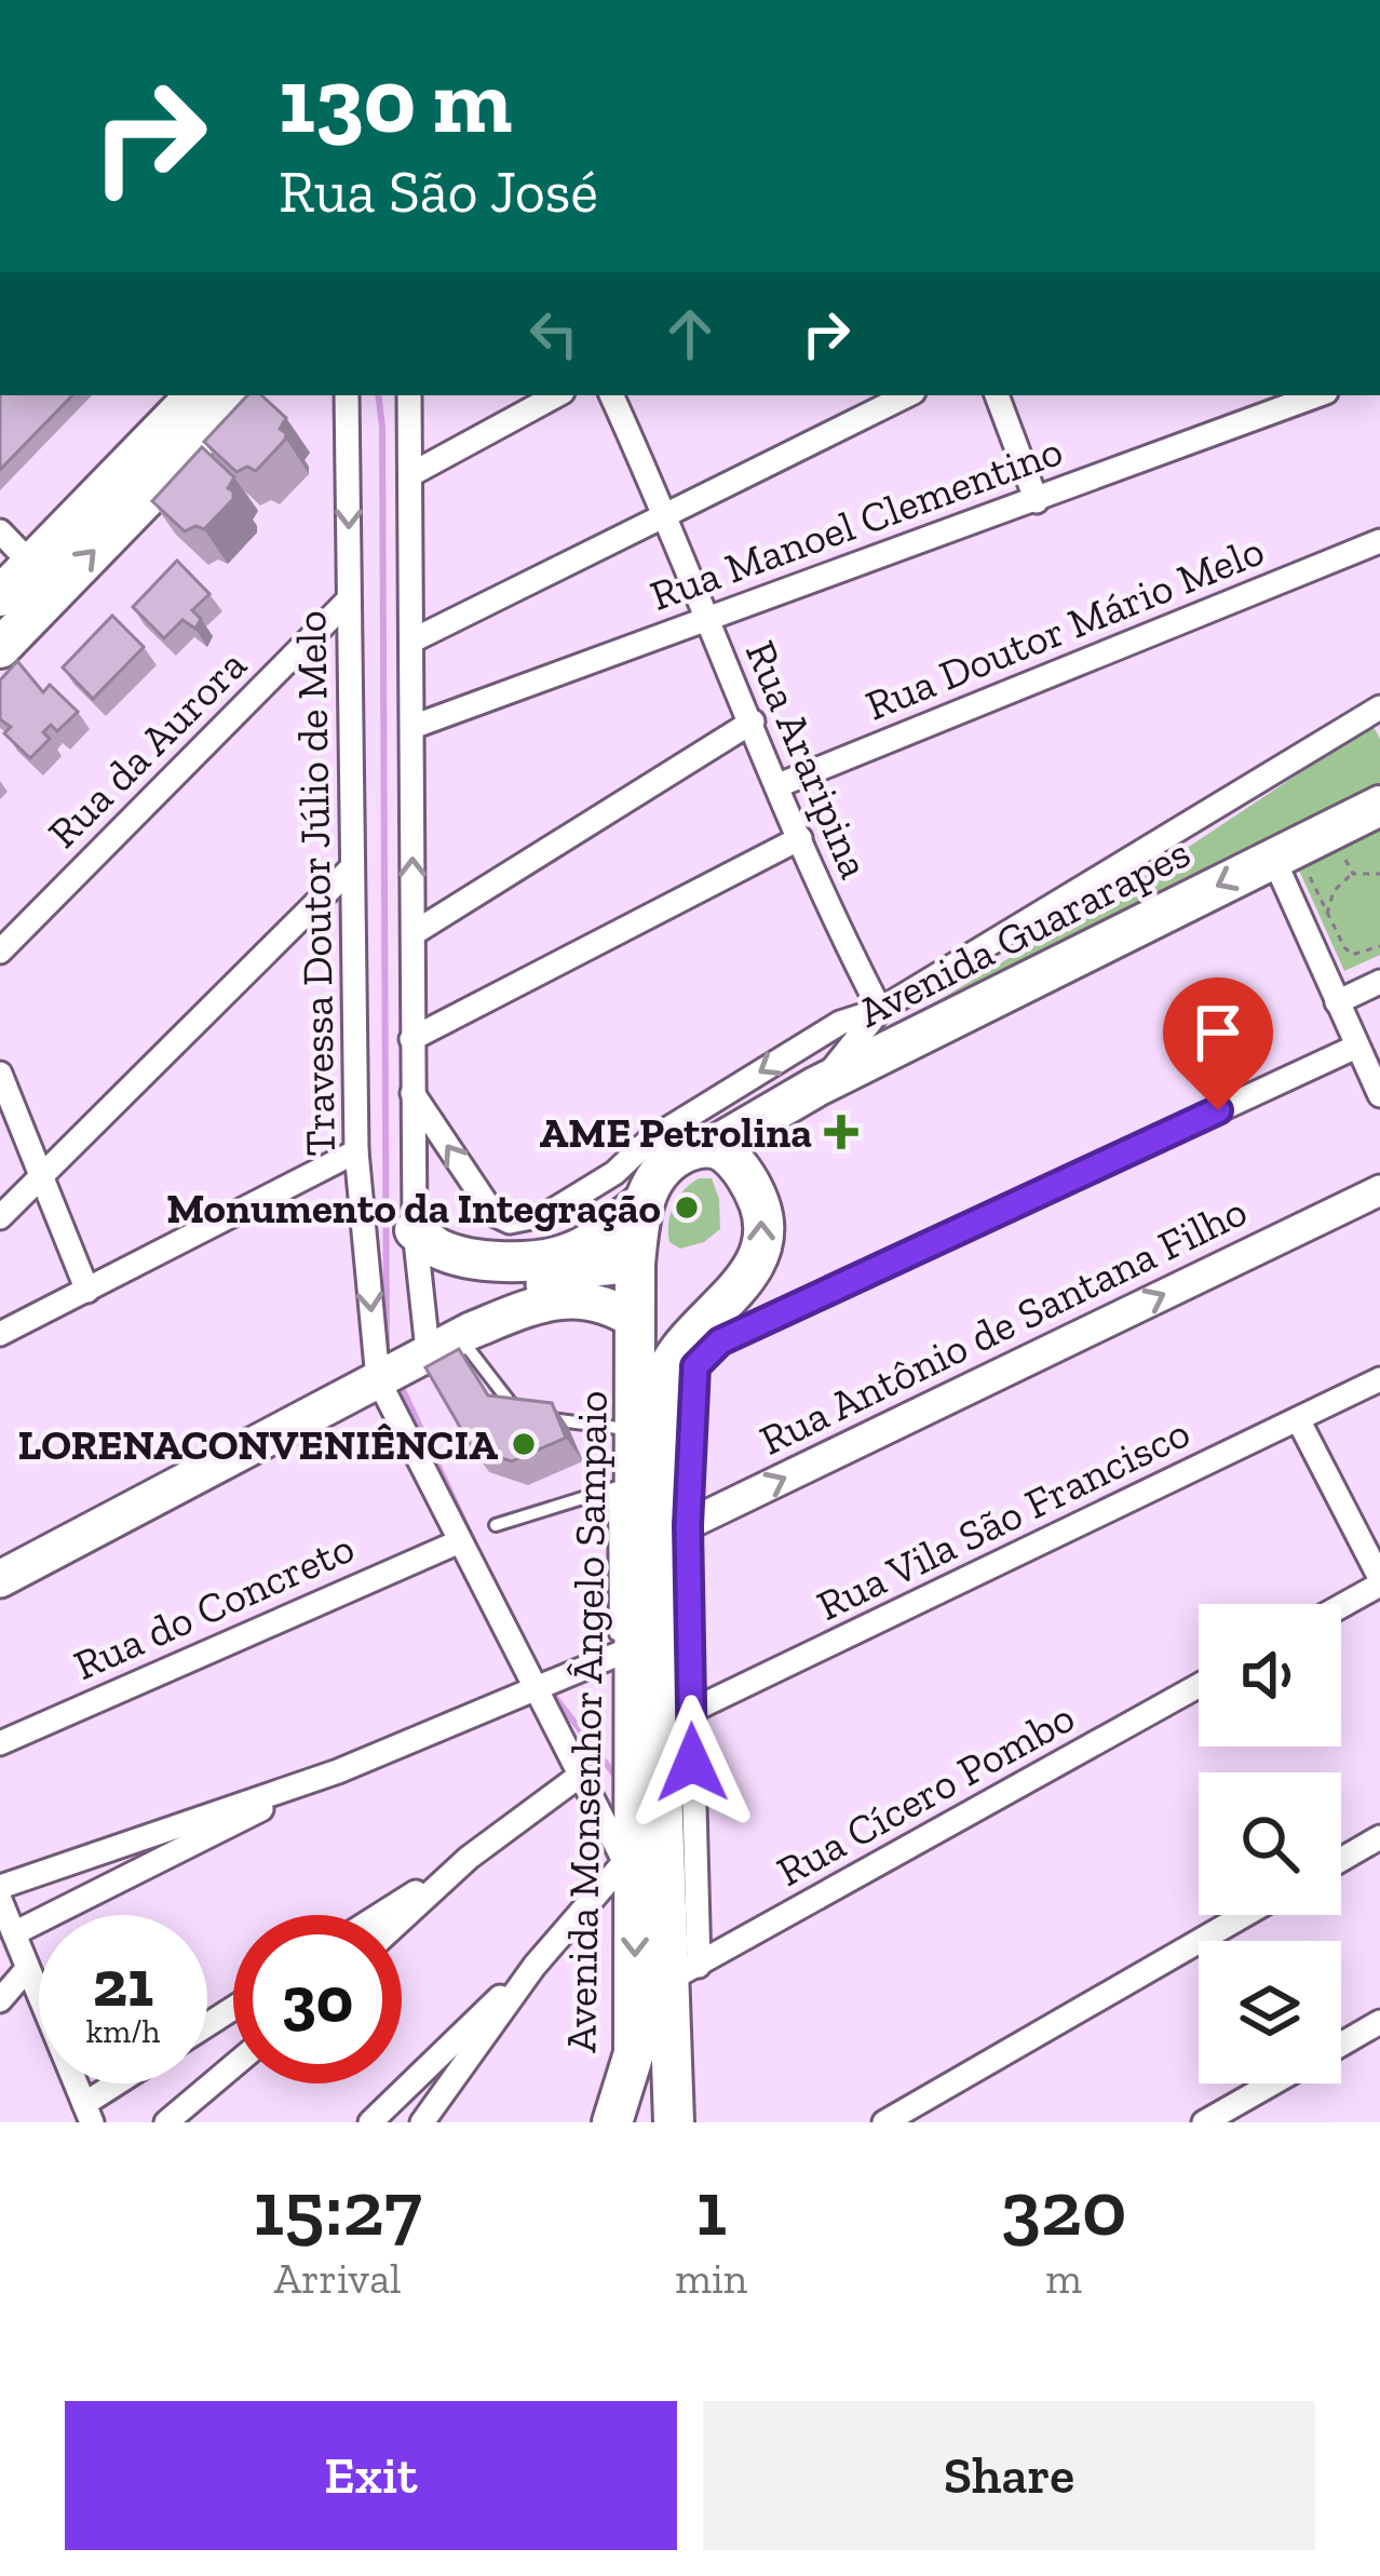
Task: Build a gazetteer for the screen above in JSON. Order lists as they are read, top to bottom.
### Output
{
  "streets": {
    "main road": ["Avenida Guararapes", "Avenida Monsenhor Ângelo Sampaio"],
    "street": [
      "Rua Manoel Clementino",
      "Rua Doutor Mário Melo",
      "Rua da Aurora",
      "Rua Araripina",
      "Travessa Doutor Júlio de Melo",
      "Rua Antônio de Santana Filho",
      "Rua Vila São Francisco",
      "Rua do Concreto",
      "Rua Cícero Pombo"
    ]
  },
  "crossings": [
    ["Rua Manoel Clementino", "Rua Araripina"],
    ["Rua Doutor Mário Melo", "Rua Araripina"],
    ["Rua da Aurora", "Travessa Doutor Júlio de Melo"],
    ["Travessa Doutor Júlio de Melo", "Rua do Concreto"],
    ["Travessa Doutor Júlio de Melo", "Avenida Monsenhor Ângelo Sampaio"],
    ["Avenida Guararapes", "Avenida Monsenhor Ângelo Sampaio"],
    ["Rua Antônio de Santana Filho", "Avenida Monsenhor Ângelo Sampaio"],
    ["Rua Vila São Francisco", "Avenida Monsenhor Ângelo Sampaio"],
    ["Avenida Monsenhor Ângelo Sampaio", "Rua Cícero Pombo"]
  ],
  "one_way": ["Avenida Guararapes"],
  "places": {
    "health": ["AME Petrolina"],
    "other": ["Monumento da Integração", "LORENACONVENIÊNCIA"]
  },
  "page": {
    "turn": ["130 m", "Rua São José"],
    "speed": "21 km/h",
    "limit": "30",
    "eta": [
      "15:27",
      "Arrival",
      "1",
      "min",
      "320",
      "m"
    ],
    "buttons": ["Exit", "Share"]
  }
}
